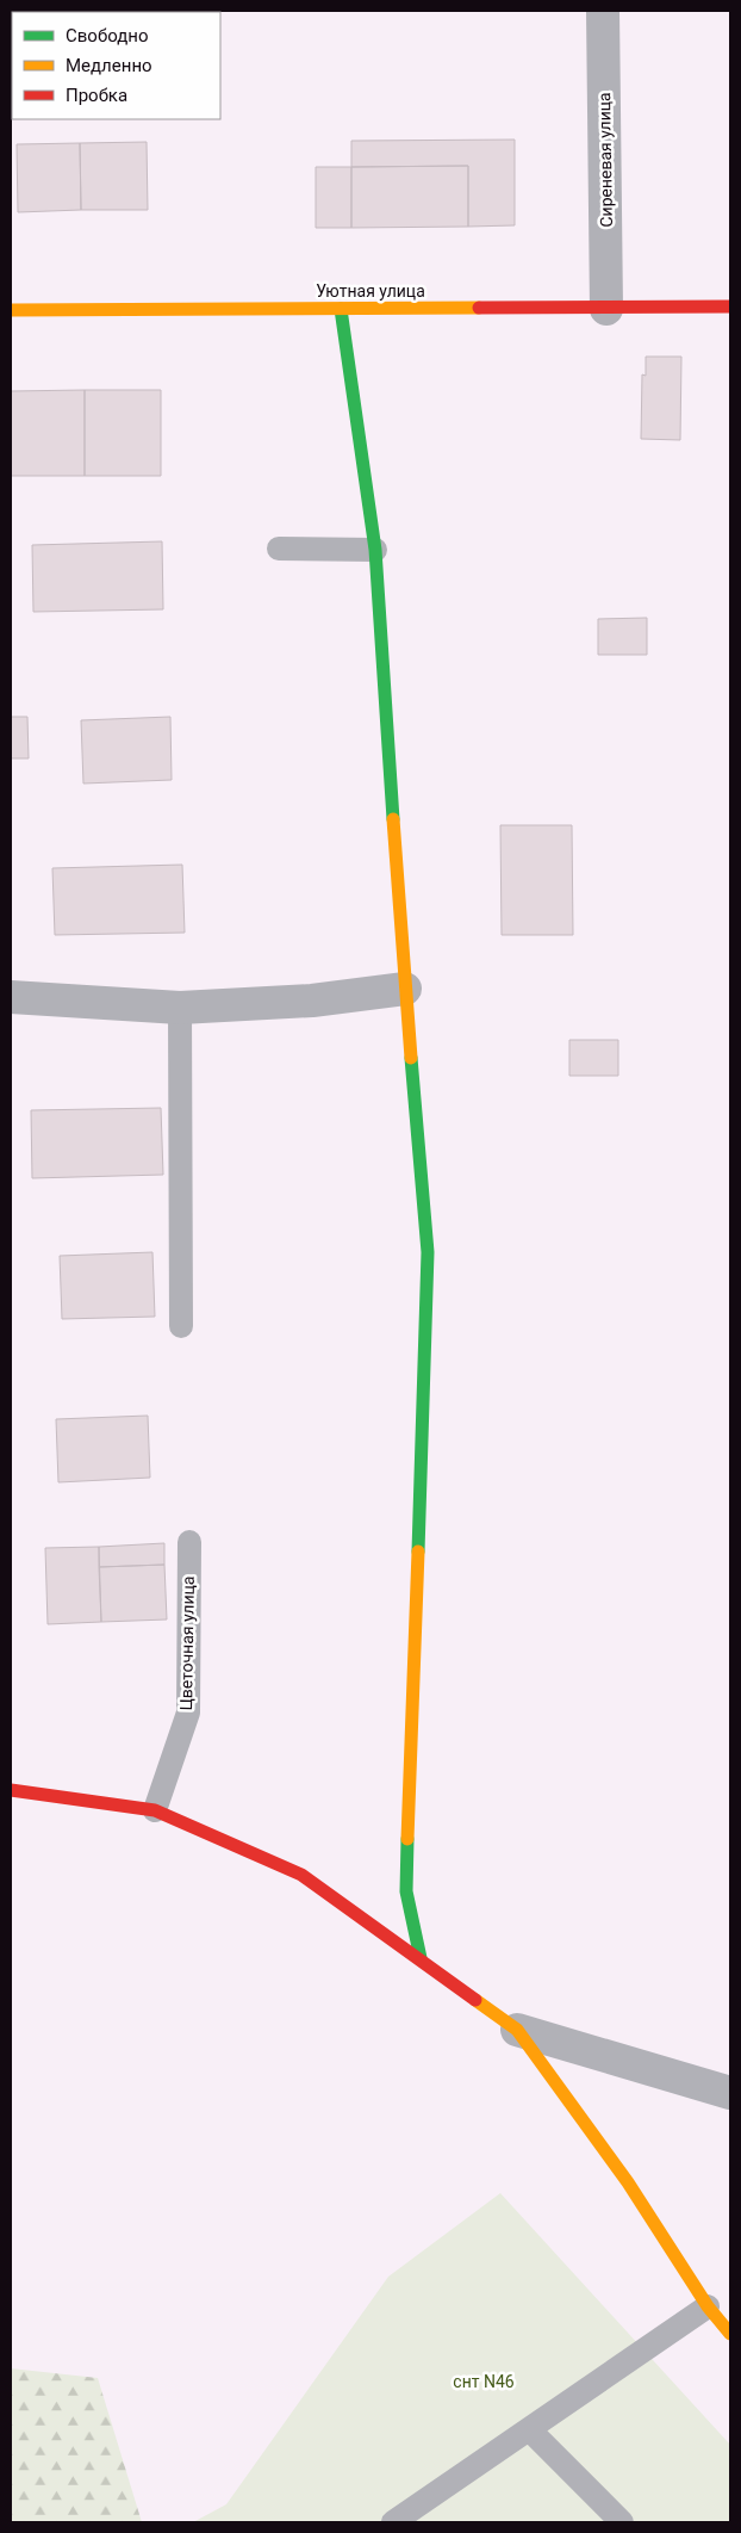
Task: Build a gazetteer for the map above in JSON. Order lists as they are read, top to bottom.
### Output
{
  "streets": {
    "street": ["Сиреневая улица", "Уютная улица"],
    "lane": ["Цветочная улица"]
  },
  "crossings": [
    ["Сиреневая улица", "Уютная улица"]
  ],
  "parks": ["снт N46"],
  "legend": ["Свободно", "Медленно", "Пробка"]
}
